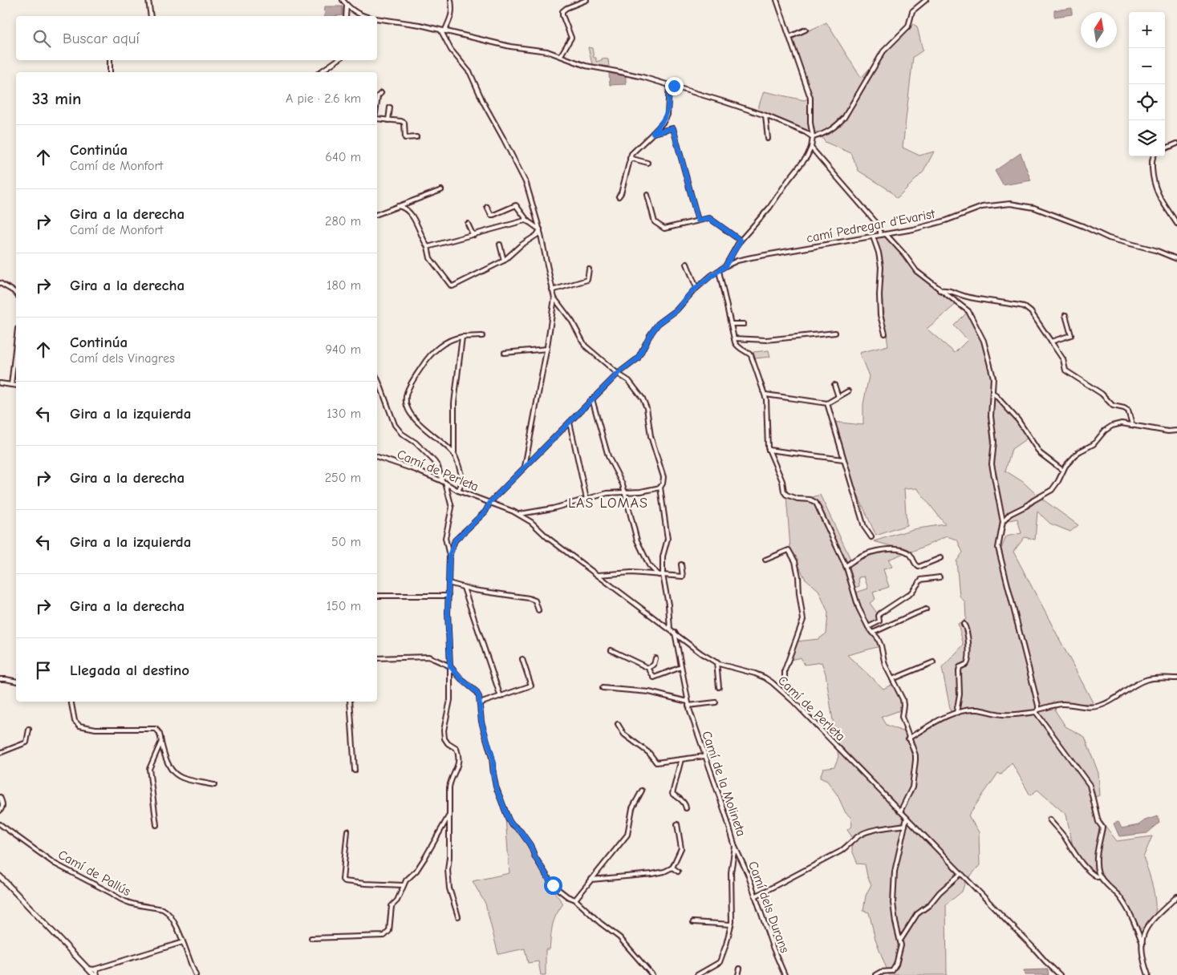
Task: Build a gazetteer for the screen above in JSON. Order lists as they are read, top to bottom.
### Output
{
  "streets": {
    "street": [
      "camí Pedregar d'Evarist",
      "Camí de Perleta",
      "Camí de la Molineta",
      "Camí de Pallús",
      "Camí dels Durans"
    ]
  },
  "crossings": [
    ["Camí de Perleta", "Camí de la Molineta"],
    ["Camí de la Molineta", "Camí dels Durans"]
  ],
  "districts": ["LAS LOMAS"],
  "north": "top",
  "page": {
    "map_buttons": ["+", "−"],
    "search": "Buscar aquí",
    "heading": ["33 min", "A pie · 2.6 km"],
    "list": [
      ["Continúa", "Camí de Monfort", "640 m"],
      ["Gira a la derecha", "Camí de Monfort", "280 m"],
      ["Gira a la derecha", "180 m"],
      ["Continúa", "Camí dels Vinagres", "940 m"],
      ["Gira a la izquierda", "130 m"],
      ["Gira a la derecha", "250 m"],
      ["Gira a la izquierda", "50 m"],
      ["Gira a la derecha", "150 m"],
      "Llegada al destino"
    ]
  }
}
